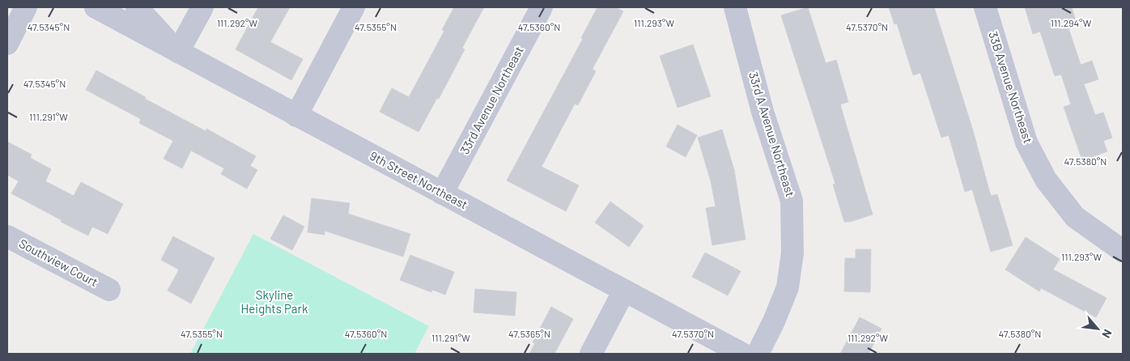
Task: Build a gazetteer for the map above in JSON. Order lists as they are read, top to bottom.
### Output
{
  "streets": {
    "street": [
      "33B Avenue Northeast",
      "33rd Avenue Northeast",
      "33rd A Avenue Northeast",
      "9th Street Northeast",
      "Southview Court"
    ]
  },
  "crossings": [
    ["33rd Avenue Northeast", "9th Street Northeast"]
  ],
  "parks": ["Skyline Heights Park"],
  "north": "bottom right",
  "coordinates": [
    "111.294°W",
    "111.292°W",
    "111.293°W",
    "47.5345°N",
    "47.5355°N",
    "47.5360°N",
    "47.5370°N",
    "111.291°W",
    "47.5380°N",
    "47.5365°N"
  ]
}
